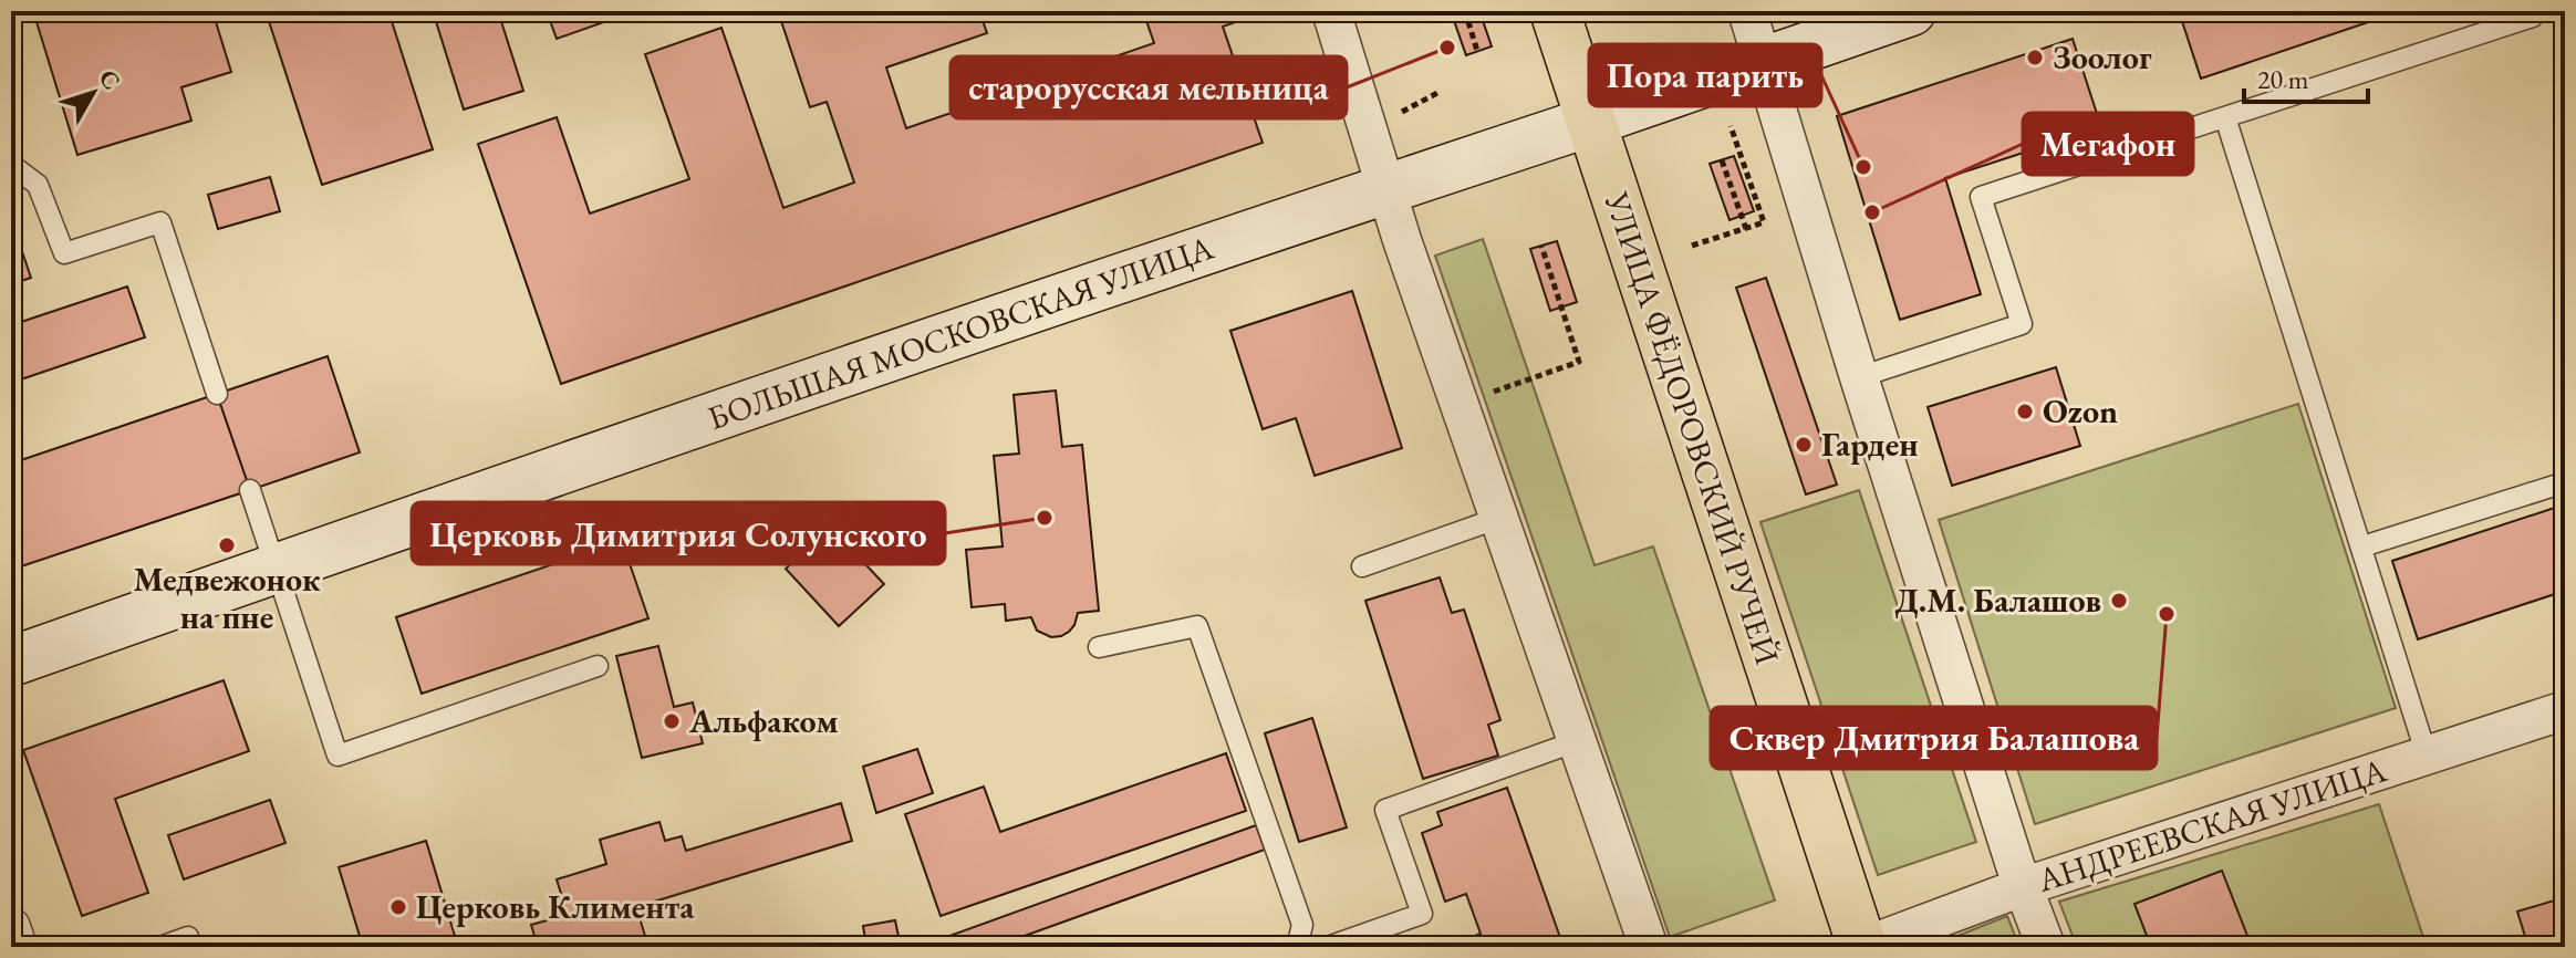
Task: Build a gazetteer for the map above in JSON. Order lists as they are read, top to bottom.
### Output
{
  "streets": {
    "main road": ["УЛИЦА ФЁДОРОВСКИЙ РУЧЕЙ"],
    "street": ["БОЛЬШАЯ МОСКОВСКАЯ УЛИЦА", "АНДРЕЕВСКАЯ УЛИЦА"]
  },
  "crossings": [
    ["БОЛЬШАЯ МОСКОВСКАЯ УЛИЦА", "УЛИЦА ФЁДОРОВСКИЙ РУЧЕЙ"],
    ["УЛИЦА ФЁДОРОВСКИЙ РУЧЕЙ", "АНДРЕЕВСКАЯ УЛИЦА"]
  ],
  "places": [
    "старорусская мельница",
    "Зоолог",
    "Пора парить",
    "Мегафон",
    "Ozon",
    "Гарден",
    "Церковь Димитрия Солунского",
    "Медвежонок на пне",
    "Д.М. Балашов",
    "Сквер Дмитрия Балашова",
    "Альфаком",
    "Церковь Климента"
  ],
  "scale_bar": "20 m",
  "north": "top right"
}
